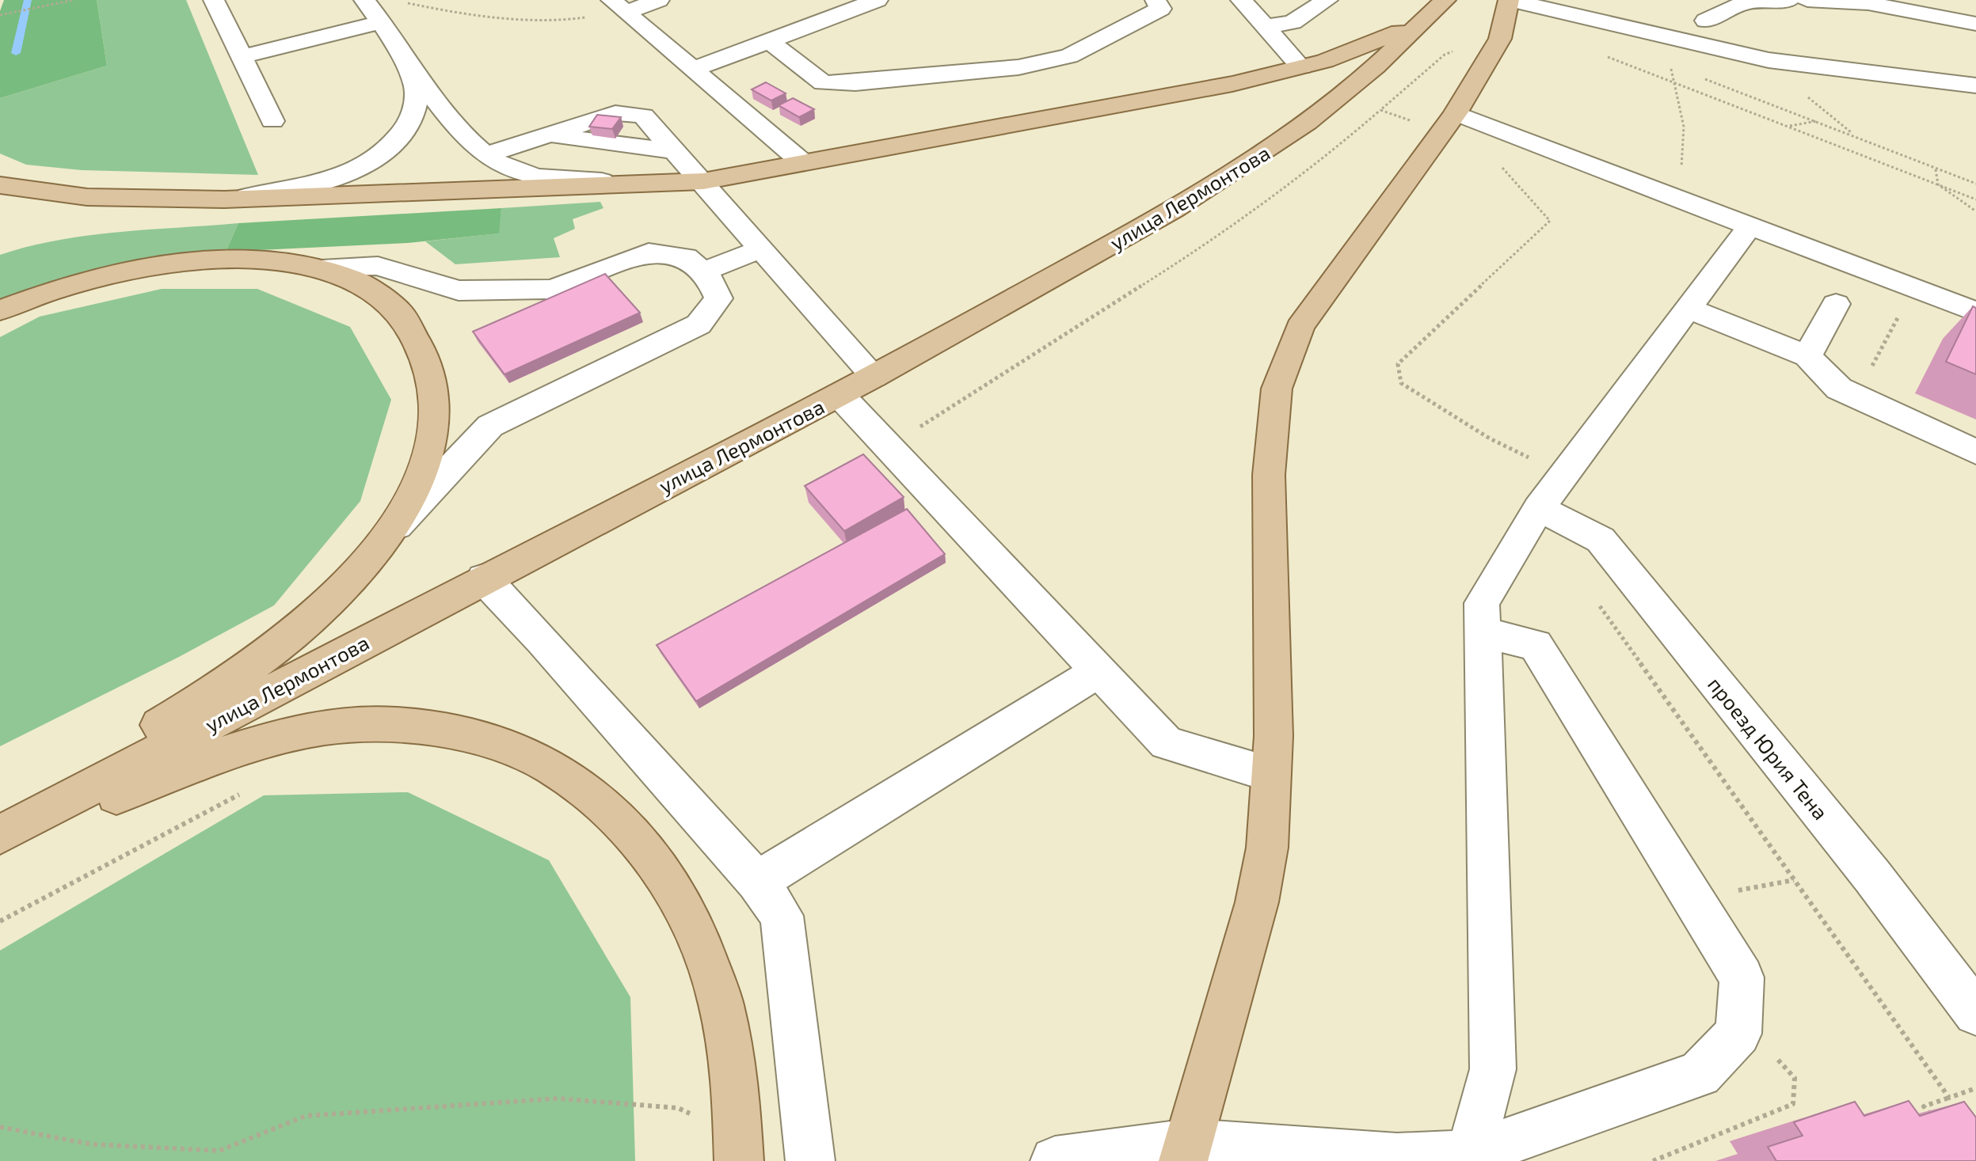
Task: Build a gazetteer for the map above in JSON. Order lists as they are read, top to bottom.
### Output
{
  "streets": {
    "main road": ["улица Лермонтова"],
    "street": ["проезд Юрия Тена"]
  }
}
